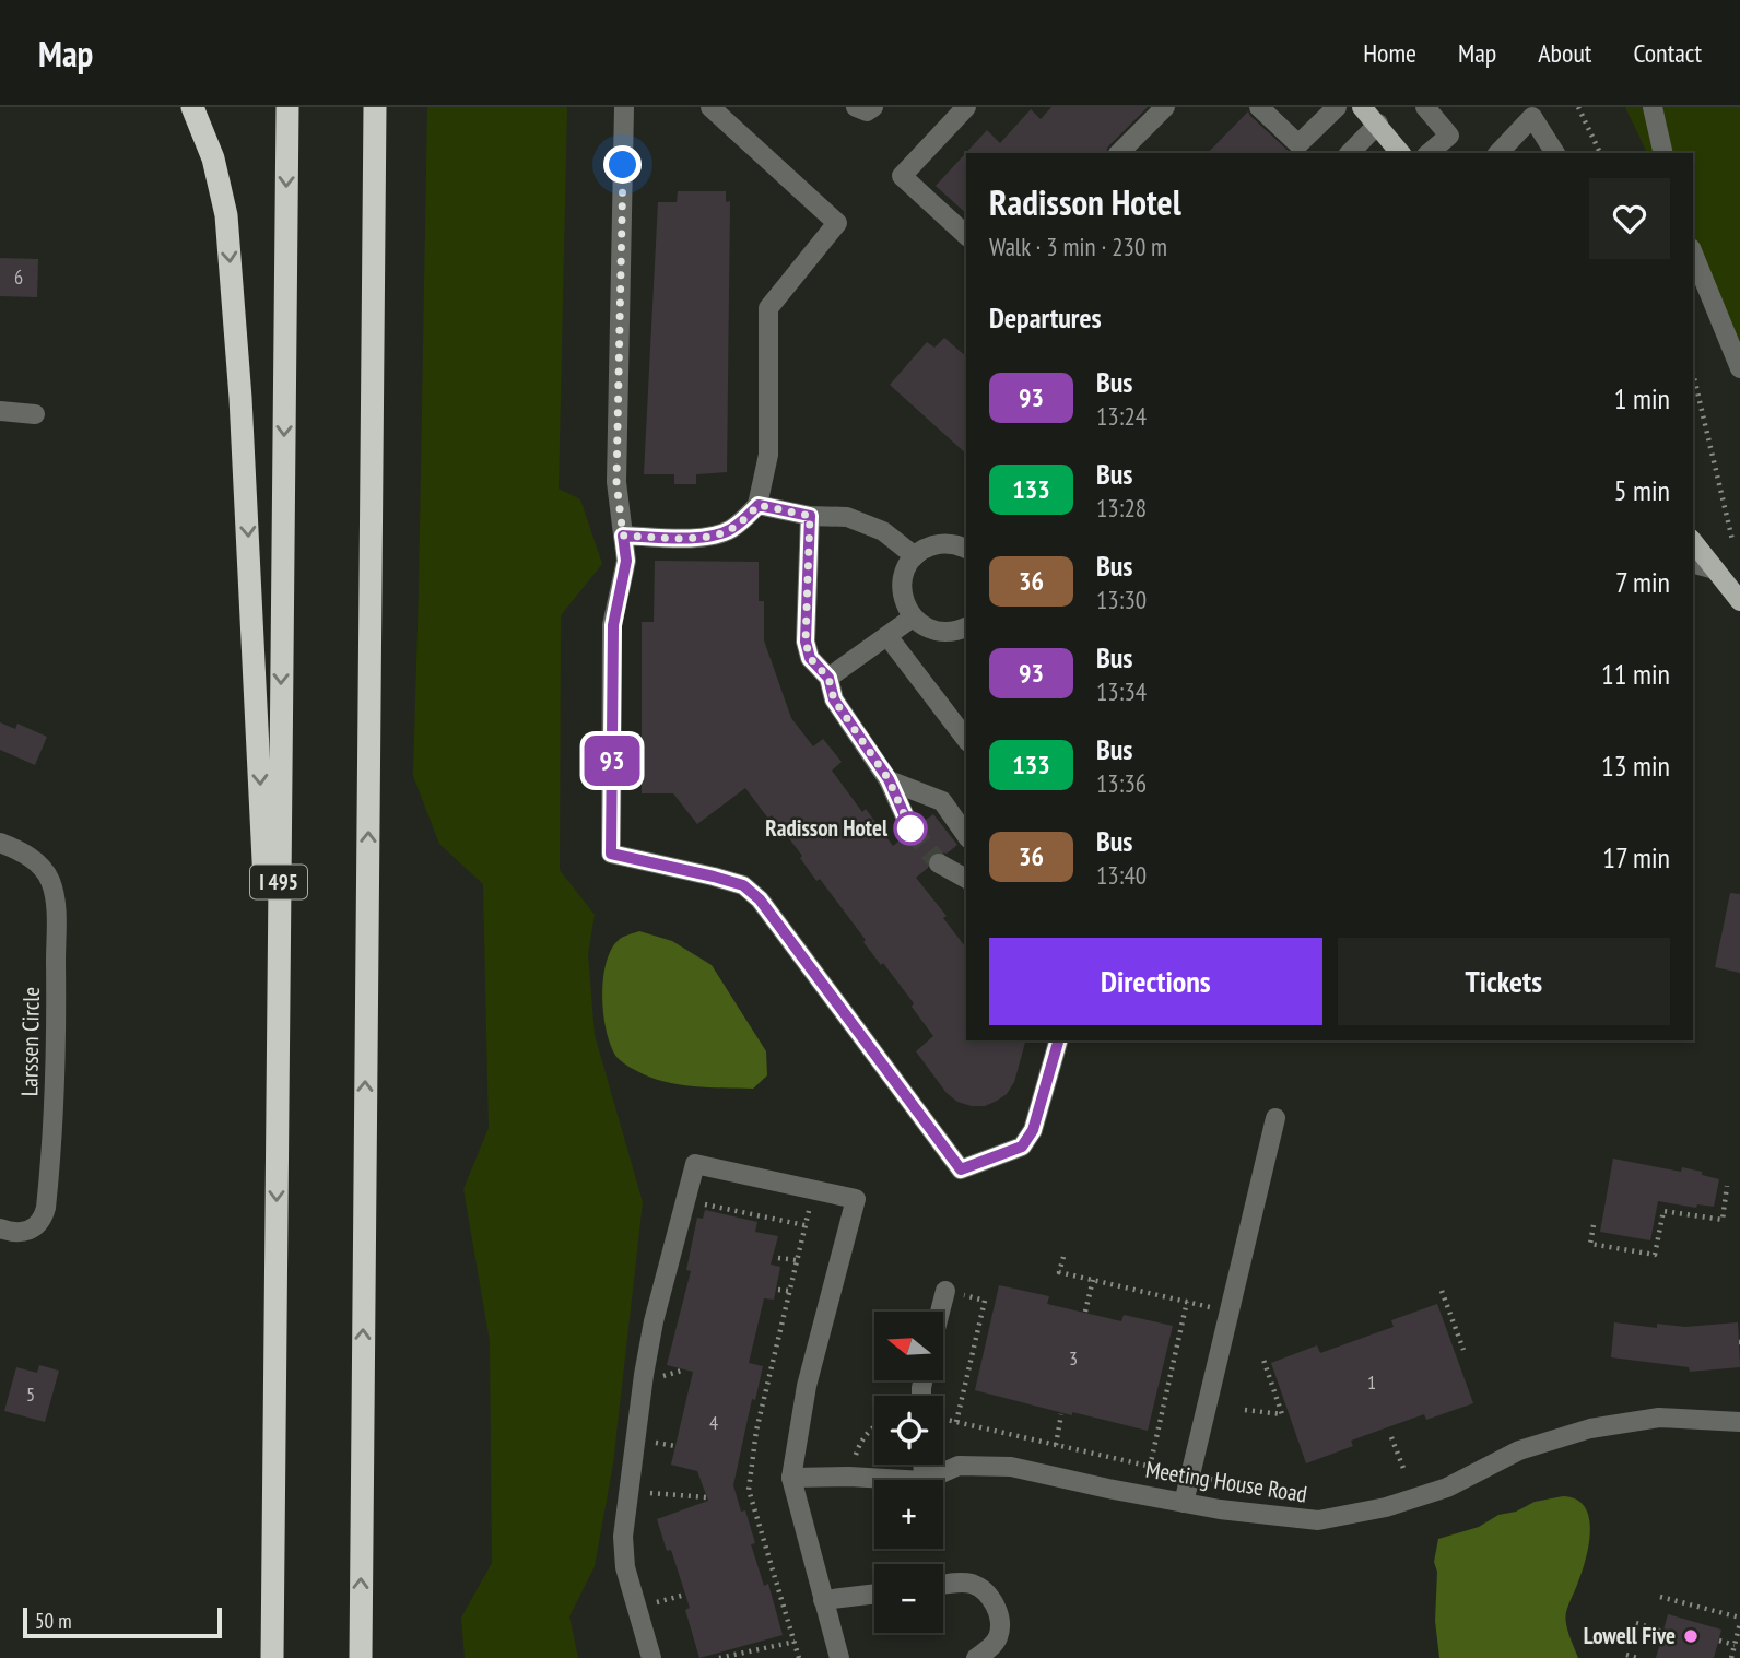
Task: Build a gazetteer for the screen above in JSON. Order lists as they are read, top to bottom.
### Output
{
  "streets": {
    "highway": ["I 495"],
    "street": ["Larssen Circle", "Meeting House Road"]
  },
  "places": ["Radisson Hotel", "Lowell Five"],
  "lines": ["bus line 93"],
  "house_numbers": [
    "6",
    "3",
    "1",
    "5",
    "4"
  ],
  "scale_bar": "50 m",
  "north": "left",
  "page": {
    "header": "Map",
    "nav": [
      "Home",
      "Map",
      "About",
      "Contact"
    ],
    "on_map": "93",
    "heading": [
      ["Radisson Hotel", "Walk · 3 min · 230 m"],
      "Departures"
    ],
    "list": [
      {
        "mark": "93",
        "name": "Bus",
        "note": "13:24",
        "value": "1 min"
      },
      {
        "mark": "133",
        "name": "Bus",
        "note": "13:28",
        "value": "5 min"
      },
      {
        "mark": "36",
        "name": "Bus",
        "note": "13:30",
        "value": "7 min"
      },
      {
        "mark": "93",
        "name": "Bus",
        "note": "13:34",
        "value": "11 min"
      },
      {
        "mark": "133",
        "name": "Bus",
        "note": "13:36",
        "value": "13 min"
      },
      {
        "mark": "36",
        "name": "Bus",
        "note": "13:40",
        "value": "17 min"
      }
    ],
    "buttons": ["Directions", "Tickets"],
    "map_buttons": ["+", "−"],
    "scale": "50 m"
  }
}
